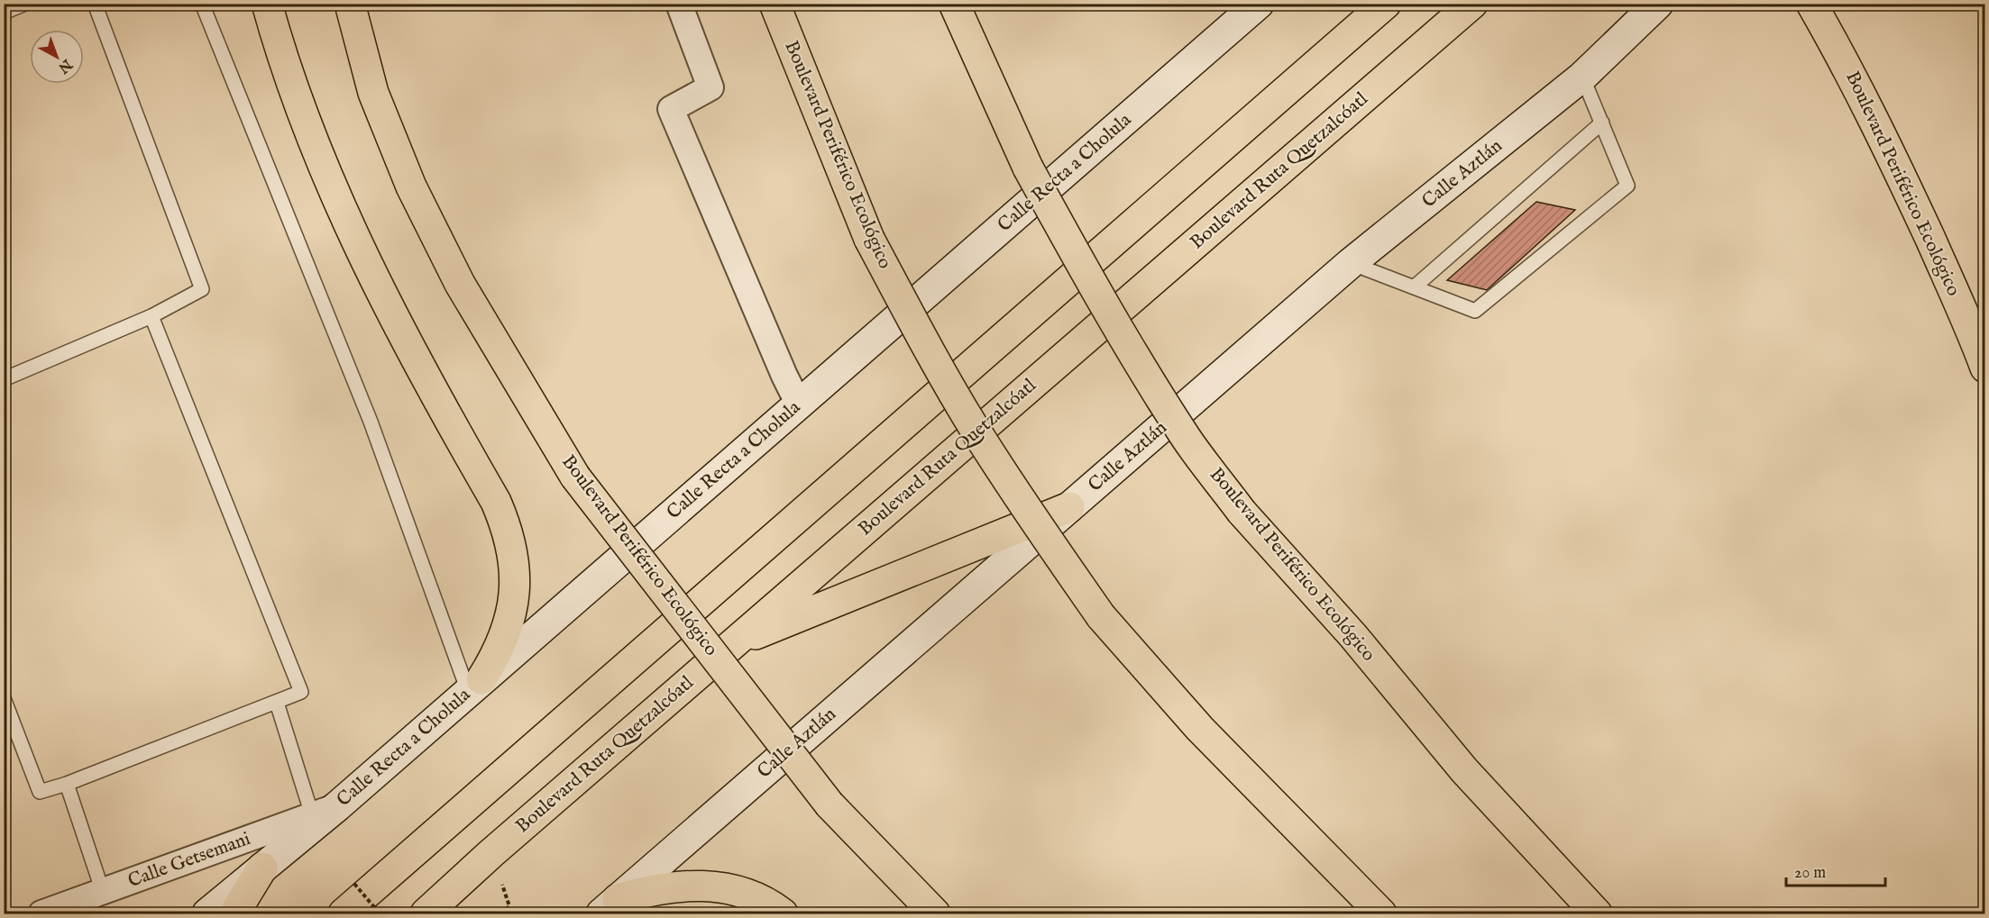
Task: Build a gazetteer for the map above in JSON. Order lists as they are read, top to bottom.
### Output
{
  "streets": {
    "main road": [
      "Boulevard Periférico Ecológico",
      "Boulevard Ruta Quetzalcóatl",
      "Calle Recta a Cholula",
      "Calle Aztlán"
    ],
    "street": ["Calle Getsemani"]
  },
  "crossings": [
    ["Calle Recta a Cholula", "Calle Getsemani"]
  ],
  "scale_bar": "20 m",
  "north": "bottom right"
}
